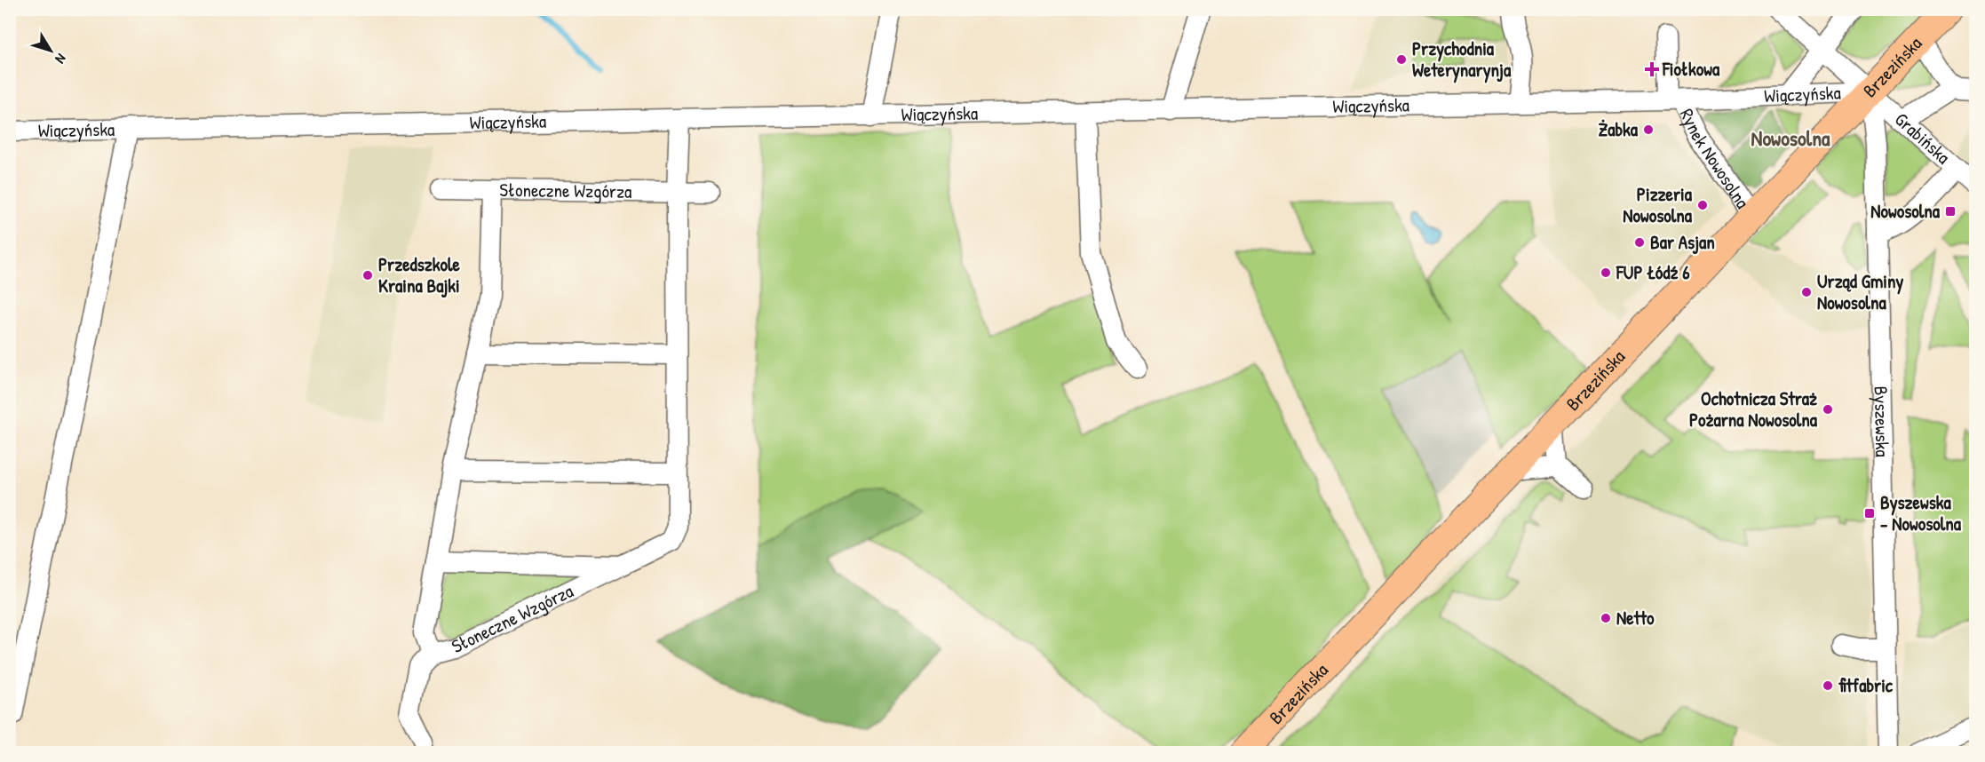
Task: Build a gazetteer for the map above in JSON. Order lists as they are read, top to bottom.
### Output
{
  "streets": {
    "main road": ["Brzezińska"],
    "street": [
      "Wiączyńska",
      "Grabińska",
      "Rynek Nowosolna",
      "Słoneczne Wzgórza",
      "Byszewska"
    ]
  },
  "crossings": [
    ["Brzezińska", "Wiączyńska"],
    ["Brzezińska", "Grabińska"],
    ["Brzezińska", "Rynek Nowosolna"],
    ["Brzezińska", "Byszewska"],
    ["Wiączyńska", "Grabińska"],
    ["Wiączyńska", "Rynek Nowosolna"],
    ["Wiączyńska", "Słoneczne Wzgórza"],
    ["Wiączyńska", "Byszewska"],
    ["Grabińska", "Byszewska"]
  ],
  "districts": ["Nowosolna"],
  "places": {
    "other": [
      "Przychodnia Weterynarynja",
      "Żabka",
      "Pizzeria Nowosolna",
      "Bar Asjan",
      "FUP Łódź 6",
      "Przedszkole Kraina Bajki",
      "Urząd Gminy Nowosolna",
      "Ochotnicza Straż Pożarna Nowosolna",
      "Netto",
      "fitfabric"
    ],
    "health": ["Fiołkowa"],
    "transit": ["Nowosolna", "Byszewska - Nowosolna"]
  },
  "north": "bottom right"
}
